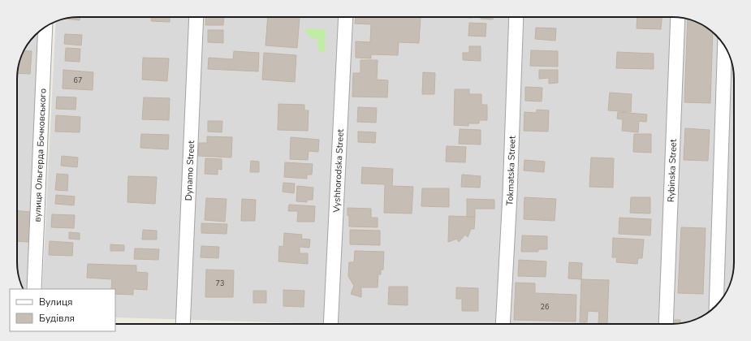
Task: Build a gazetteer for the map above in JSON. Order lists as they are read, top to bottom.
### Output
{
  "streets": {
    "street": [
      "вулиця Ольгерда Бочковського",
      "Dynamo Street",
      "Vyshhorodska Street",
      "Tokmatska Street",
      "Rybinska Street"
    ]
  },
  "house_numbers": ["67", "73", "26"],
  "legend": ["Вулиця", "Будівля"]
}
